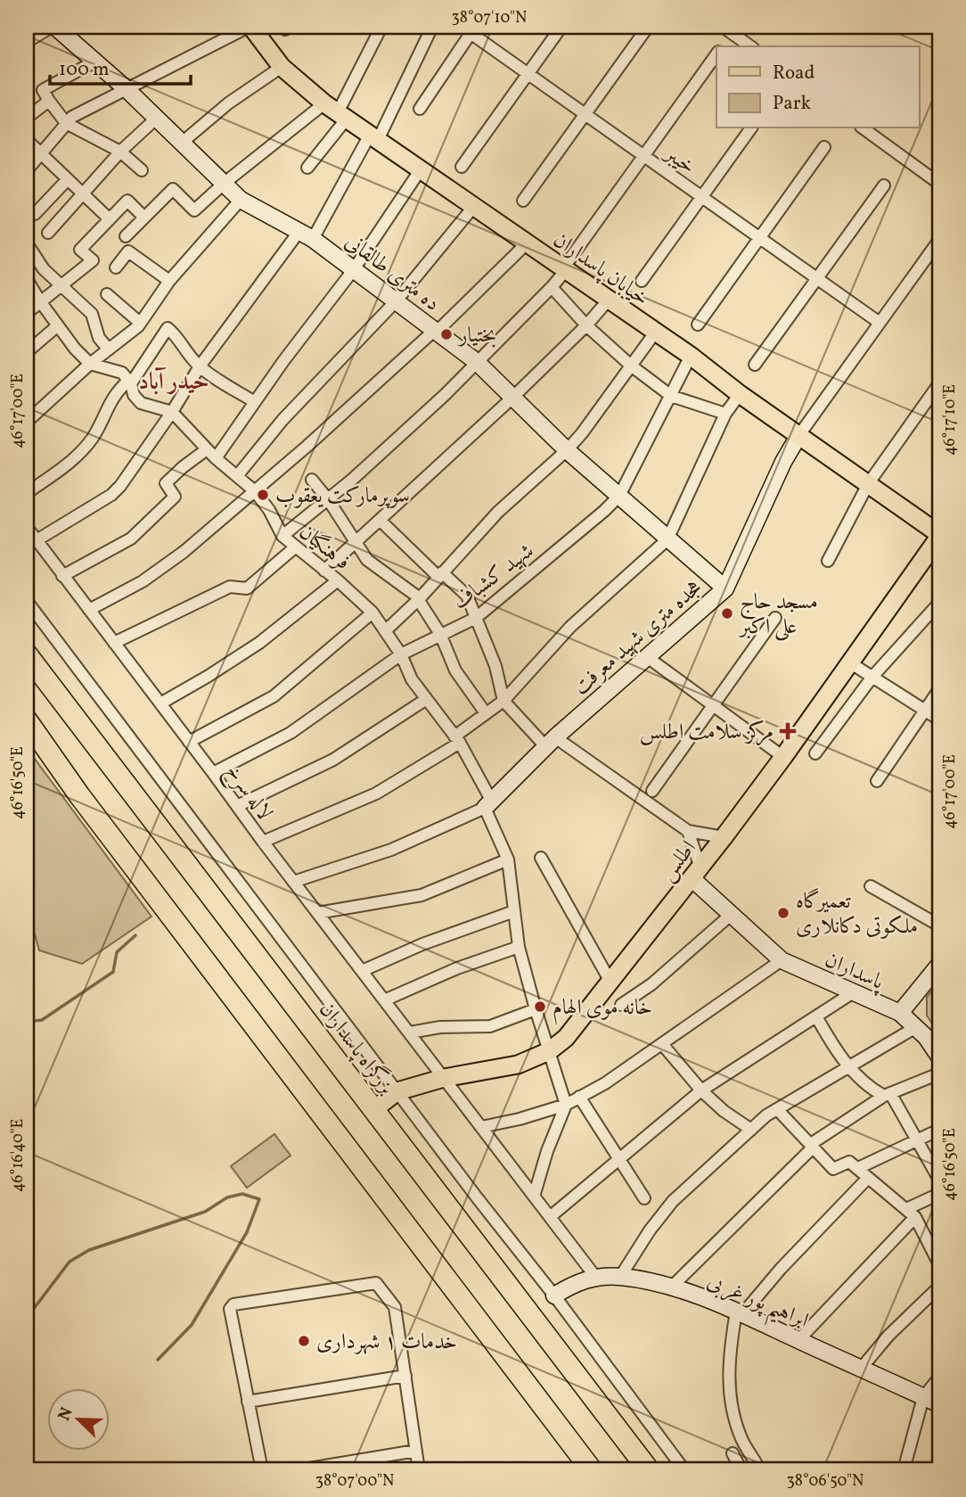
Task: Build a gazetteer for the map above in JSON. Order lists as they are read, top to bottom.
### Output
{
  "streets": {
    "highway": ["بزرگراه پاسداران"],
    "main road": ["خیابان پاسداران", "اطلس"],
    "street": [
      "خیبر",
      "ده متری طالقانی",
      "فرهنگیان",
      "شهید کشباف",
      "هجده متری شهید معرفت",
      "لاله سرخ",
      "پاسداران",
      "ابراهیم پور غربی"
    ]
  },
  "crossings": [
    ["خیبر", "هجده متری شهید معرفت"],
    ["خیابان پاسداران", "شهید کشباف"],
    ["خیابان پاسداران", "هجده متری شهید معرفت"],
    ["خیابان پاسداران", "اطلس"],
    ["ده متری طالقانی", "شهید کشباف"],
    ["ده متری طالقانی", "هجده متری شهید معرفت"],
    ["فرهنگیان", "شهید کشباف"],
    ["فرهنگیان", "هجده متری شهید معرفت"],
    ["فرهنگیان", "اطلس"],
    ["شهید کشباف", "لاله سرخ"],
    ["هجده متری شهید معرفت", "لاله سرخ"],
    ["لاله سرخ", "اطلس"],
    ["لاله سرخ", "ابراهیم پور غربی"],
    ["اطلس", "پاسداران"],
    ["اطلس", "بزرگراه پاسداران"]
  ],
  "districts": ["حیدر آباد"],
  "places": {
    "other": [
      "بختیار",
      "سوپرمارکت یعقوب",
      "مسجد حاج علی اکبر",
      "تعمیرگاه ملکوتی دکانلاری",
      "خانه موی الهام",
      "خدمات ۱ شهرداری"
    ],
    "health": ["مرکز سلامت اطلس"]
  },
  "legend": ["Road", "Park"],
  "scale_bar": "100 m",
  "north": "top left",
  "coordinates": [
    "38°07'10\"N",
    "46°17'00\"E",
    "46°17'10\"E",
    "46°16'50\"E",
    "46°16'40\"E",
    "38°07'00\"N",
    "38°06'50\"N"
  ]
}
